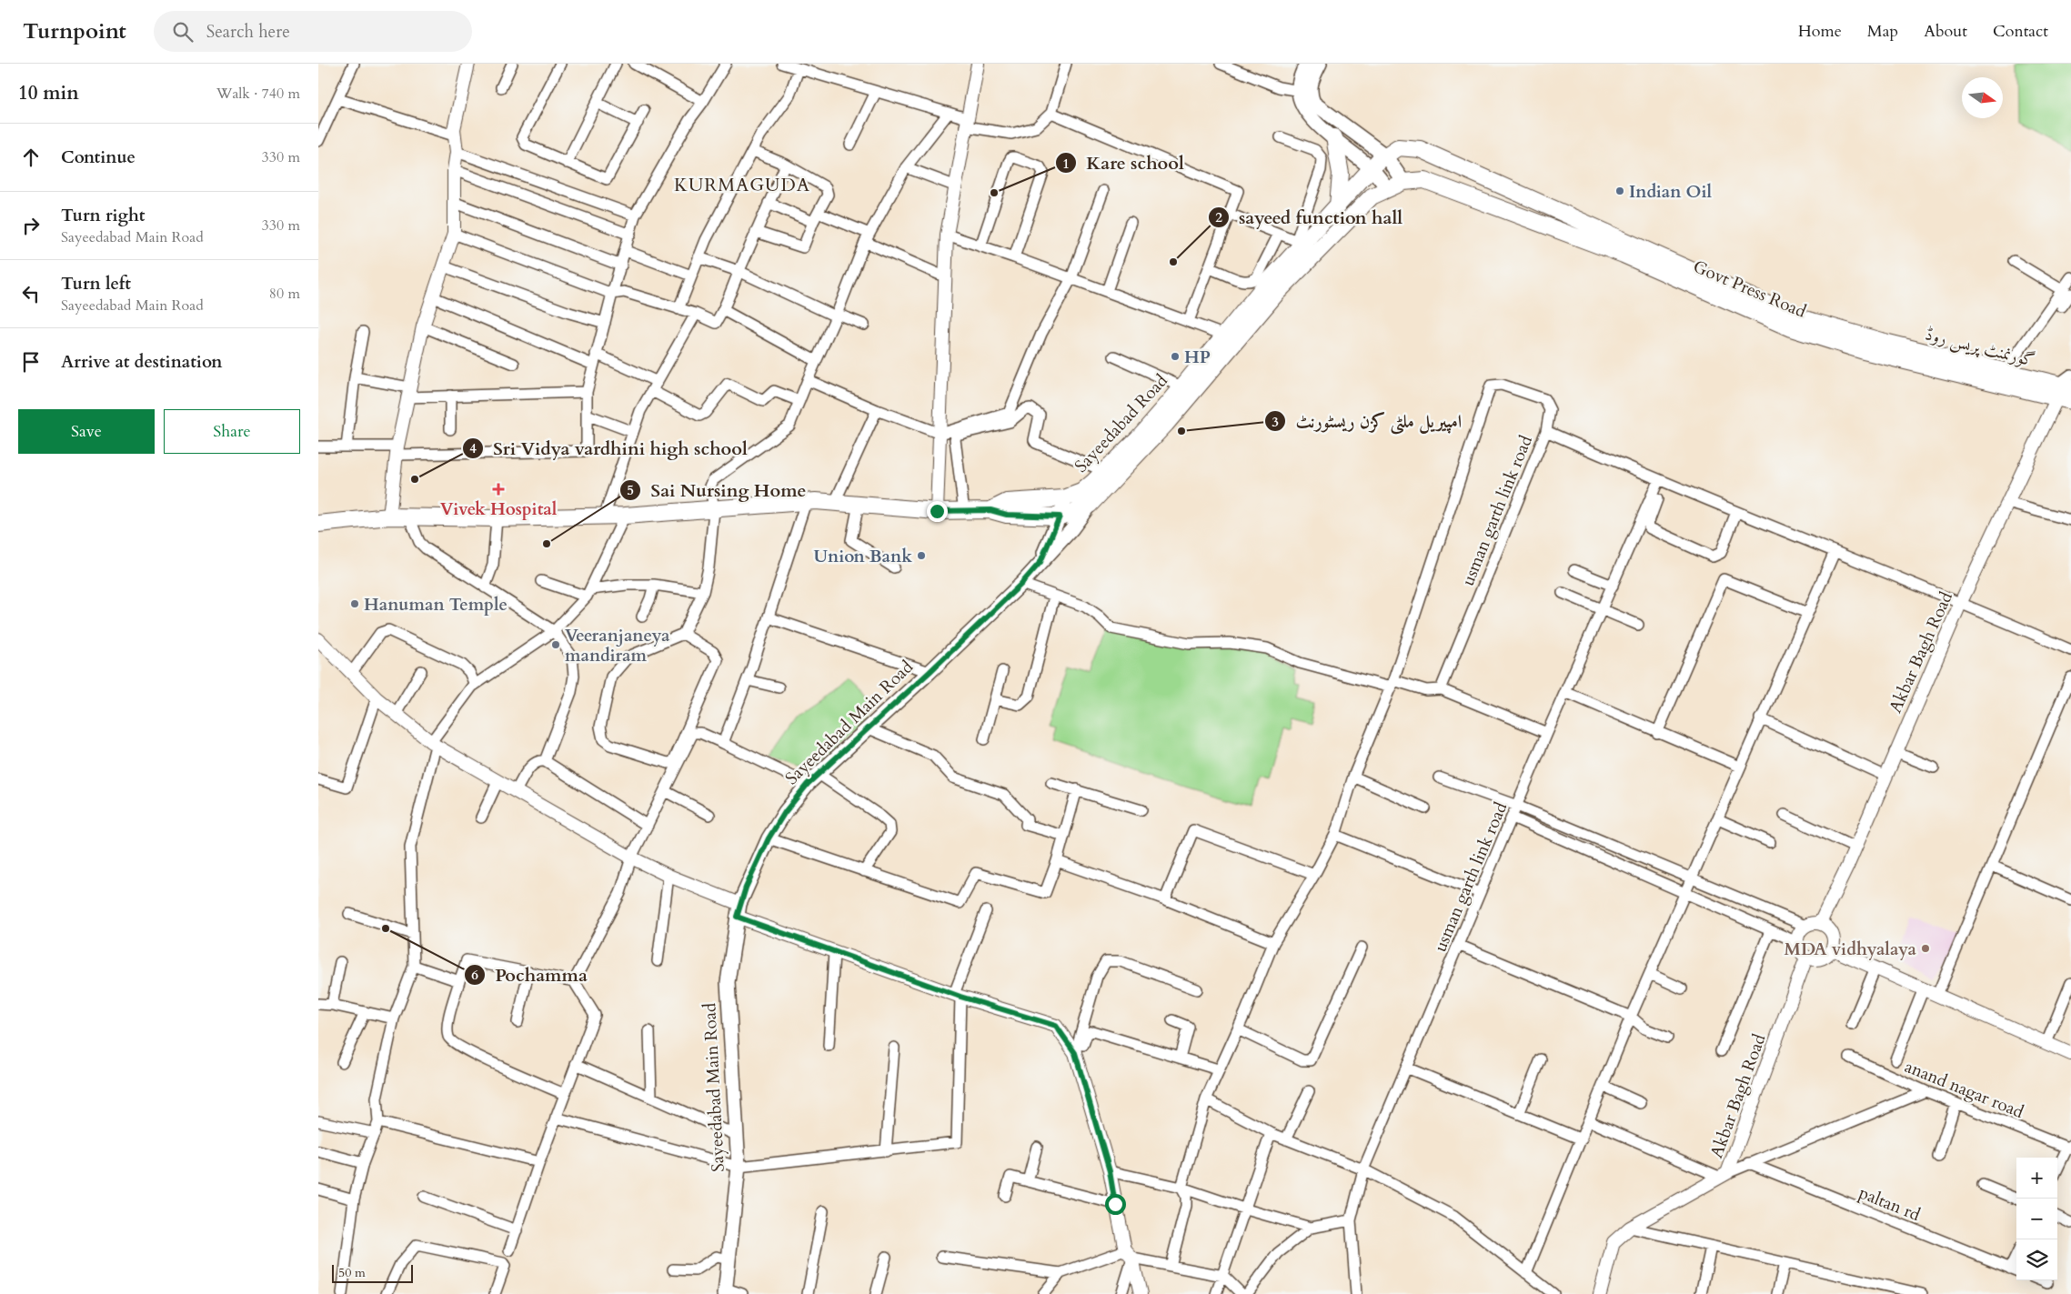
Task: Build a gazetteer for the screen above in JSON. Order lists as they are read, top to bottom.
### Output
{
  "streets": {
    "main road": [
      "Govt Press Road",
      "گورنمنٹ پریس روڈ",
      "Sayeedabad Road",
      "Sayeedabad Main Road"
    ],
    "street": [
      "usman garth link road",
      "Akbar Bagh Road",
      "anand nagar road",
      "paltan rd"
    ]
  },
  "crossings": [
    ["Govt Press Road", "گورنمنٹ پریس روڈ"],
    ["Govt Press Road", "Sayeedabad Road"],
    ["Govt Press Road", "Akbar Bagh Road"],
    ["گورنمنٹ پریس روڈ", "Sayeedabad Road"],
    ["گورنمنٹ پریس روڈ", "Akbar Bagh Road"],
    ["Sayeedabad Road", "Sayeedabad Main Road"],
    ["usman garth link road", "Akbar Bagh Road"]
  ],
  "districts": ["KURMAGUDA"],
  "places": {
    "other": [
      "Indian Oil",
      "Kare school",
      "sayeed function hall",
      "HP",
      "امپیریل ملٹی کزن ریسٹورنٹ",
      "Sri Vidya vardhini high school",
      "Sai Nursing Home",
      "Union Bank",
      "Hanuman Temple",
      "Veeranjaneya mandiram",
      "Pochamma",
      "MDA vidhyalaya"
    ],
    "health": ["Vivek Hospital"]
  },
  "scale_bar": "50 m",
  "north": "right",
  "page": {
    "header": "Turnpoint",
    "search": "Search here",
    "nav": [
      "Home",
      "Map",
      "About",
      "Contact"
    ],
    "heading": ["10 min", "Walk · 740 m"],
    "list": [
      ["Continue", "330 m"],
      ["Turn right", "Sayeedabad Main Road", "330 m"],
      ["Turn left", "Sayeedabad Main Road", "80 m"],
      "Arrive at destination"
    ],
    "buttons": ["Save", "Share"],
    "map_buttons": ["+", "−"],
    "scale": "50 m"
  }
}
